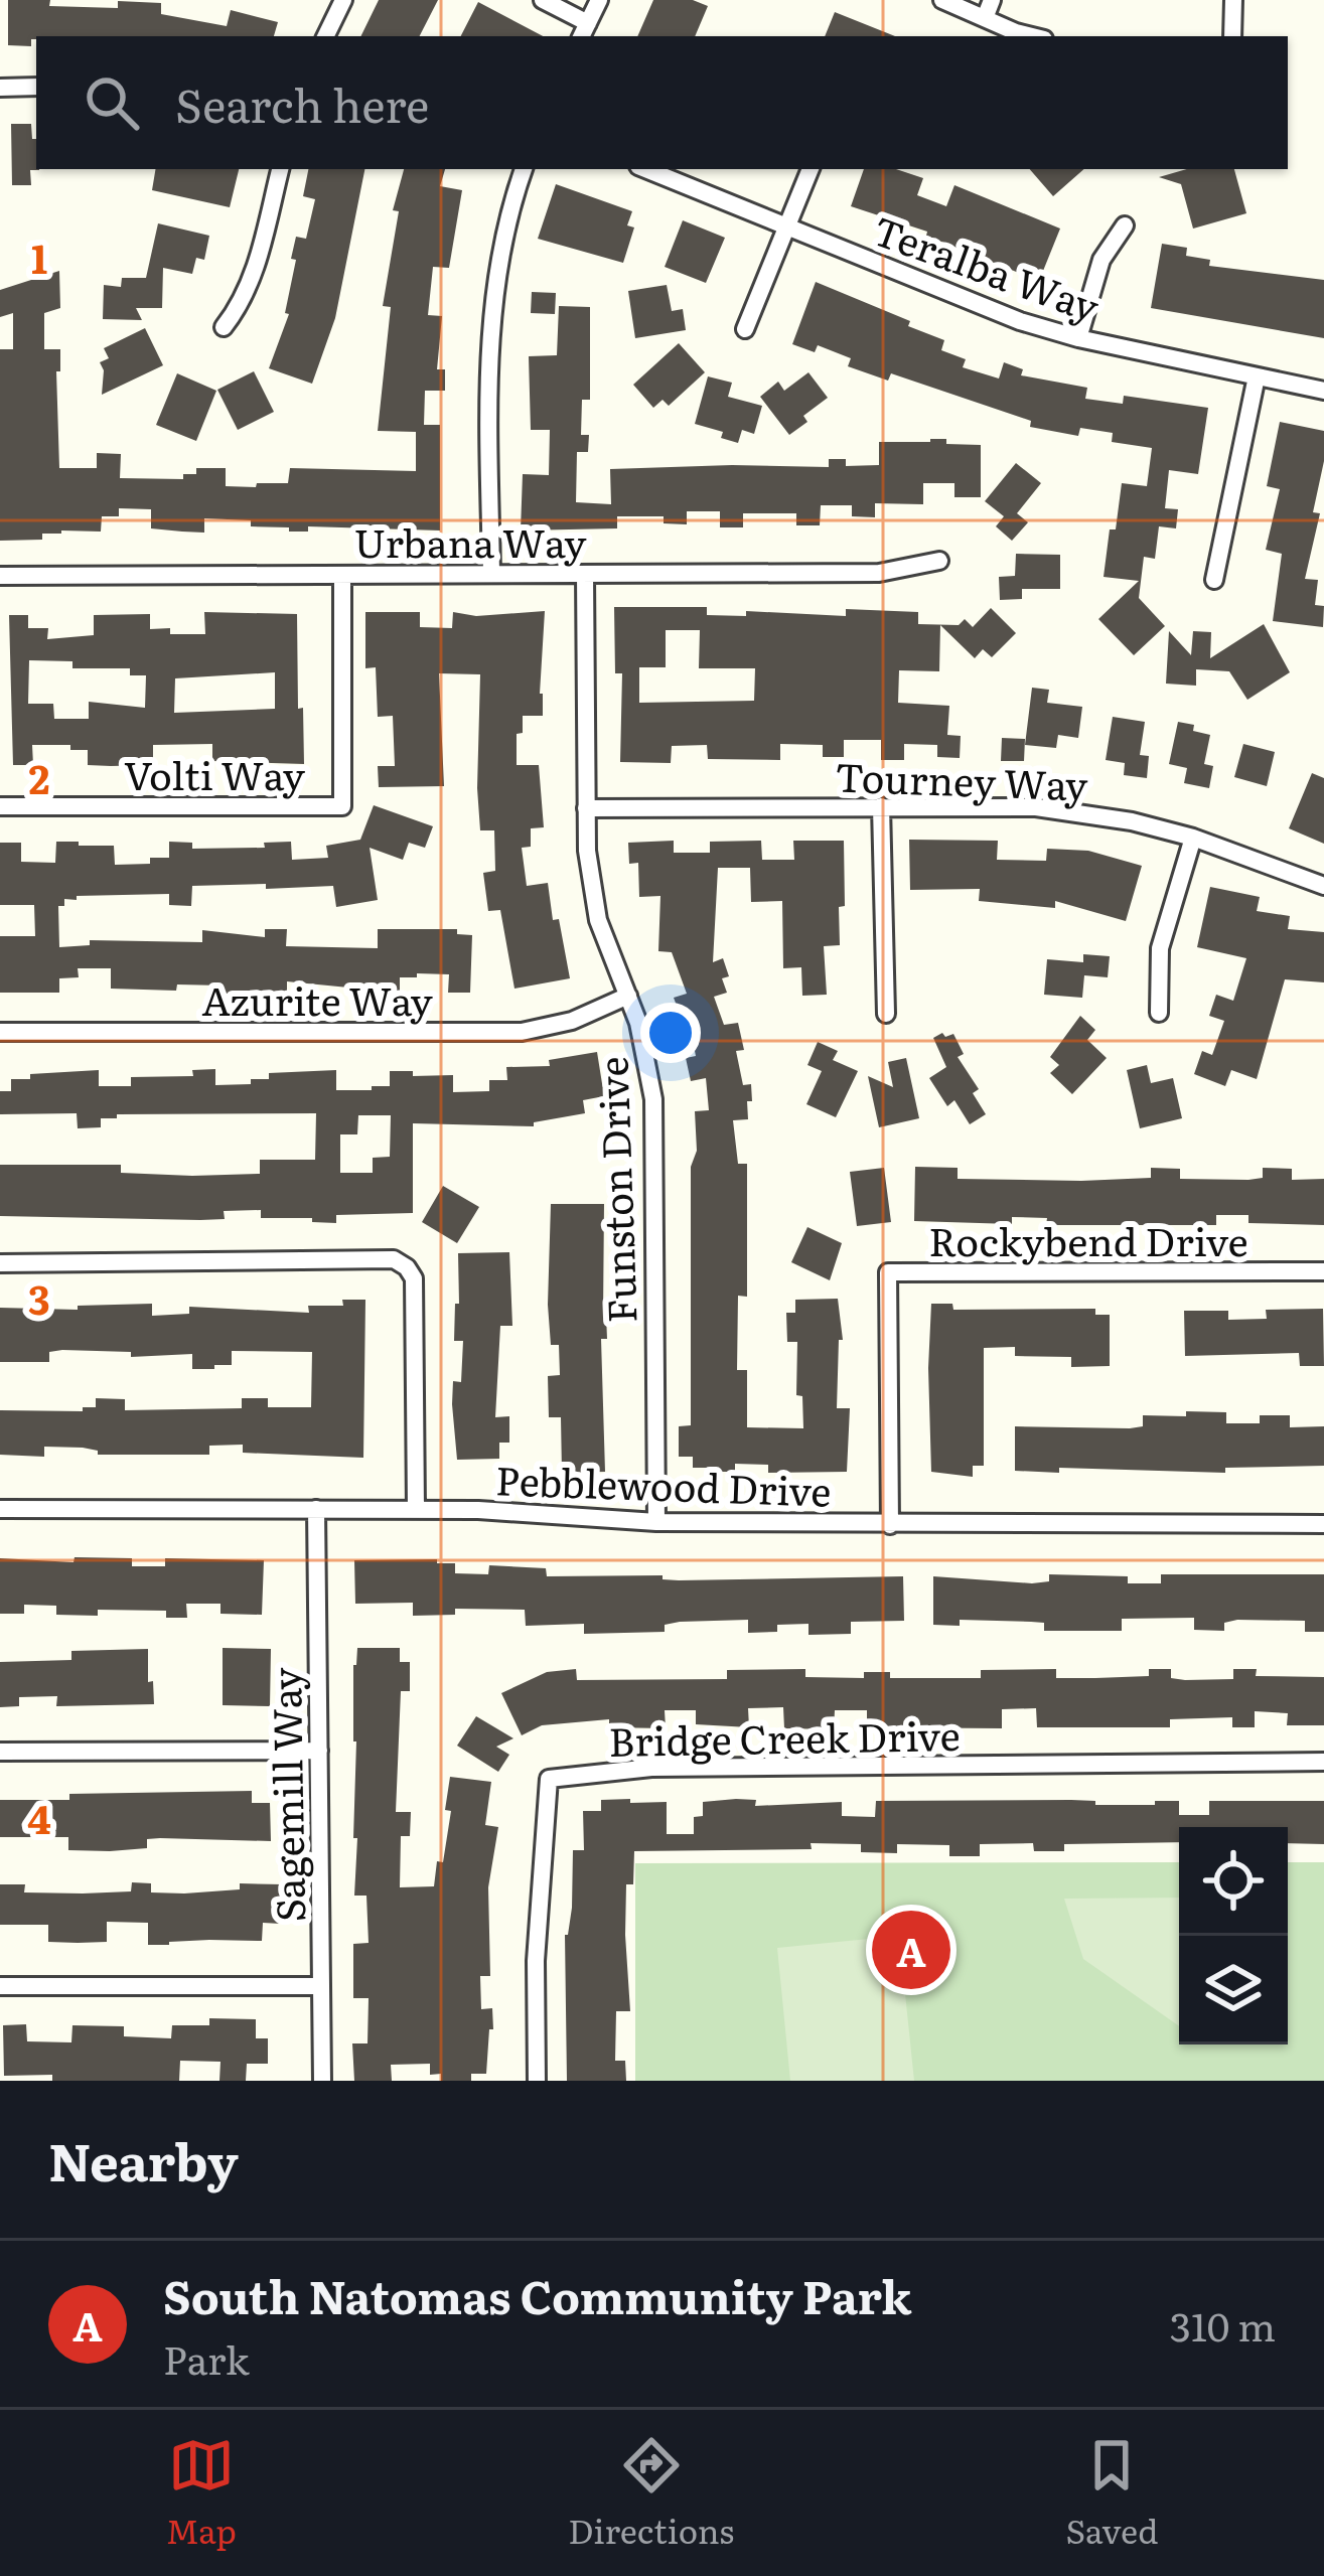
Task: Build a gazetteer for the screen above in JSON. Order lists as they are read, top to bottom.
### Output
{
  "streets": {
    "street": [
      "Teralba Way",
      "Urbana Way",
      "Volti Way",
      "Tourney Way",
      "Azurite Way",
      "Funston Drive",
      "Rockybend Drive",
      "Pebblewood Drive",
      "Bridge Creek Drive",
      "Sagemill Way"
    ]
  },
  "crossings": [
    ["Urbana Way", "Volti Way"],
    ["Urbana Way", "Funston Drive"],
    ["Tourney Way", "Funston Drive"],
    ["Azurite Way", "Funston Drive"],
    ["Funston Drive", "Pebblewood Drive"],
    ["Rockybend Drive", "Pebblewood Drive"],
    ["Pebblewood Drive", "Sagemill Way"]
  ],
  "page": {
    "search": "Search here",
    "pins": "A",
    "heading": "Nearby",
    "list": [
      {
        "mark": "A",
        "name": "South Natomas Community Park",
        "note": "Park",
        "value": "310 m"
      }
    ],
    "nav": ["Map", "Directions", "Saved"]
  },
  "grid": {
    "rows": [
      "1",
      "2",
      "3",
      "4"
    ]
  }
}
